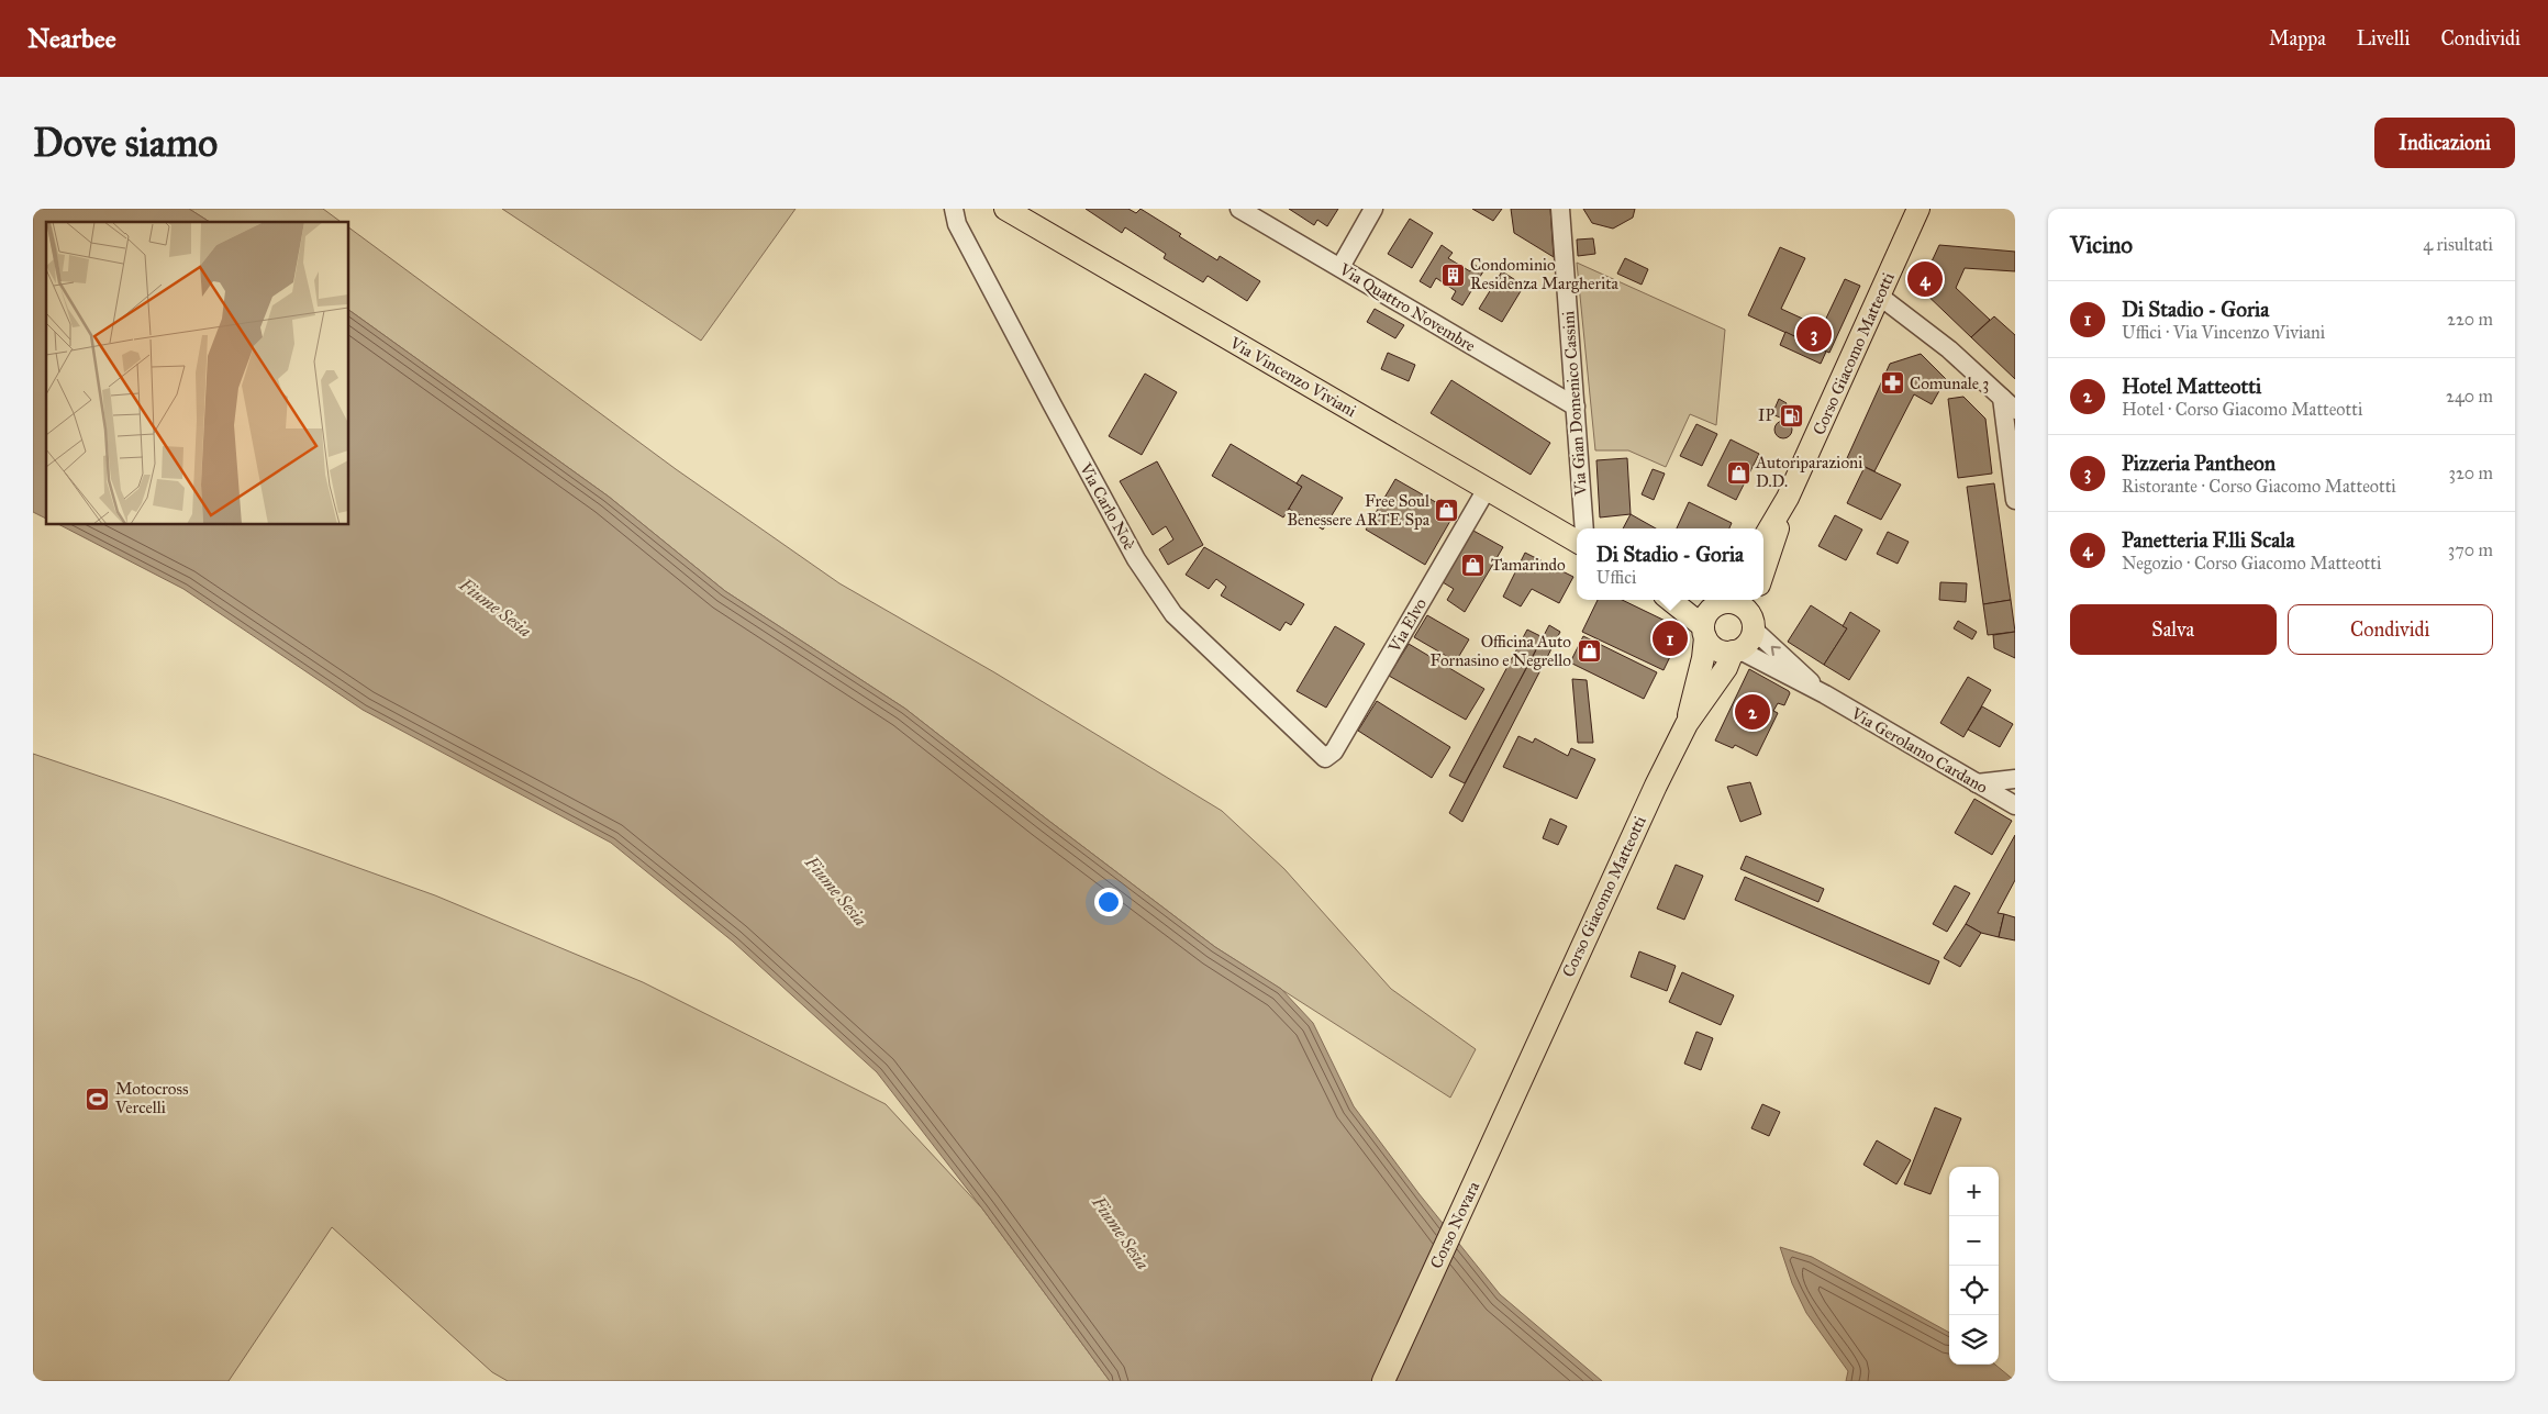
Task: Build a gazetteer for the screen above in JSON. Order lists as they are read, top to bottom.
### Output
{
  "streets": {
    "main road": ["Corso Giacomo Matteotti", "Via Vincenzo Viviani", "Corso Novara"],
    "street": [
      "Via Quattro Novembre",
      "Via Gian Domenico Cassini",
      "Via Carlo Noè",
      "Via Elvo",
      "Via Gerolamo Cardano"
    ]
  },
  "crossings": [
    ["Via Quattro Novembre", "Via Gian Domenico Cassini"],
    ["Corso Giacomo Matteotti", "Via Gerolamo Cardano"],
    ["Corso Giacomo Matteotti", "Corso Novara"],
    ["Via Vincenzo Viviani", "Via Elvo"],
    ["Via Carlo Noè", "Via Elvo"]
  ],
  "water": ["Fiume Sesia"],
  "places": {
    "building": ["Condominio Residenza Margherita"],
    "pharmacy": ["Comunale 3"],
    "fuel station": ["IP"],
    "shop": [
      "Autoriparazioni D.D.",
      "Free Soul Benessere ARTE Spa",
      "Tamarindo",
      "Officina Auto Fornasino e Negrello"
    ],
    "sports": ["Motocross Vercelli"]
  },
  "page": {
    "header": "Nearbee",
    "nav": ["Mappa", "Livelli", "Condividi"],
    "buttons": [
      "Indicazioni",
      ["Salva", "Condividi"]
    ],
    "title": "Dove siamo",
    "heading": ["Vicino", "4 risultati"],
    "pins": [
      "4",
      "3",
      "1",
      "2"
    ],
    "list": [
      {
        "mark": "1",
        "name": "Di Stadio - Goria",
        "note": "Uffici · Via Vincenzo Viviani",
        "value": "220 m"
      },
      {
        "mark": "2",
        "name": "Hotel Matteotti",
        "note": "Hotel · Corso Giacomo Matteotti",
        "value": "240 m"
      },
      {
        "mark": "3",
        "name": "Pizzeria Pantheon",
        "note": "Ristorante · Corso Giacomo Matteotti",
        "value": "320 m"
      },
      {
        "mark": "4",
        "name": "Panetteria F.lli Scala",
        "note": "Negozio · Corso Giacomo Matteotti",
        "value": "370 m"
      }
    ],
    "popup": ["Di Stadio - Goria", "Uffici"],
    "map_buttons": ["+", "−"]
  }
}
